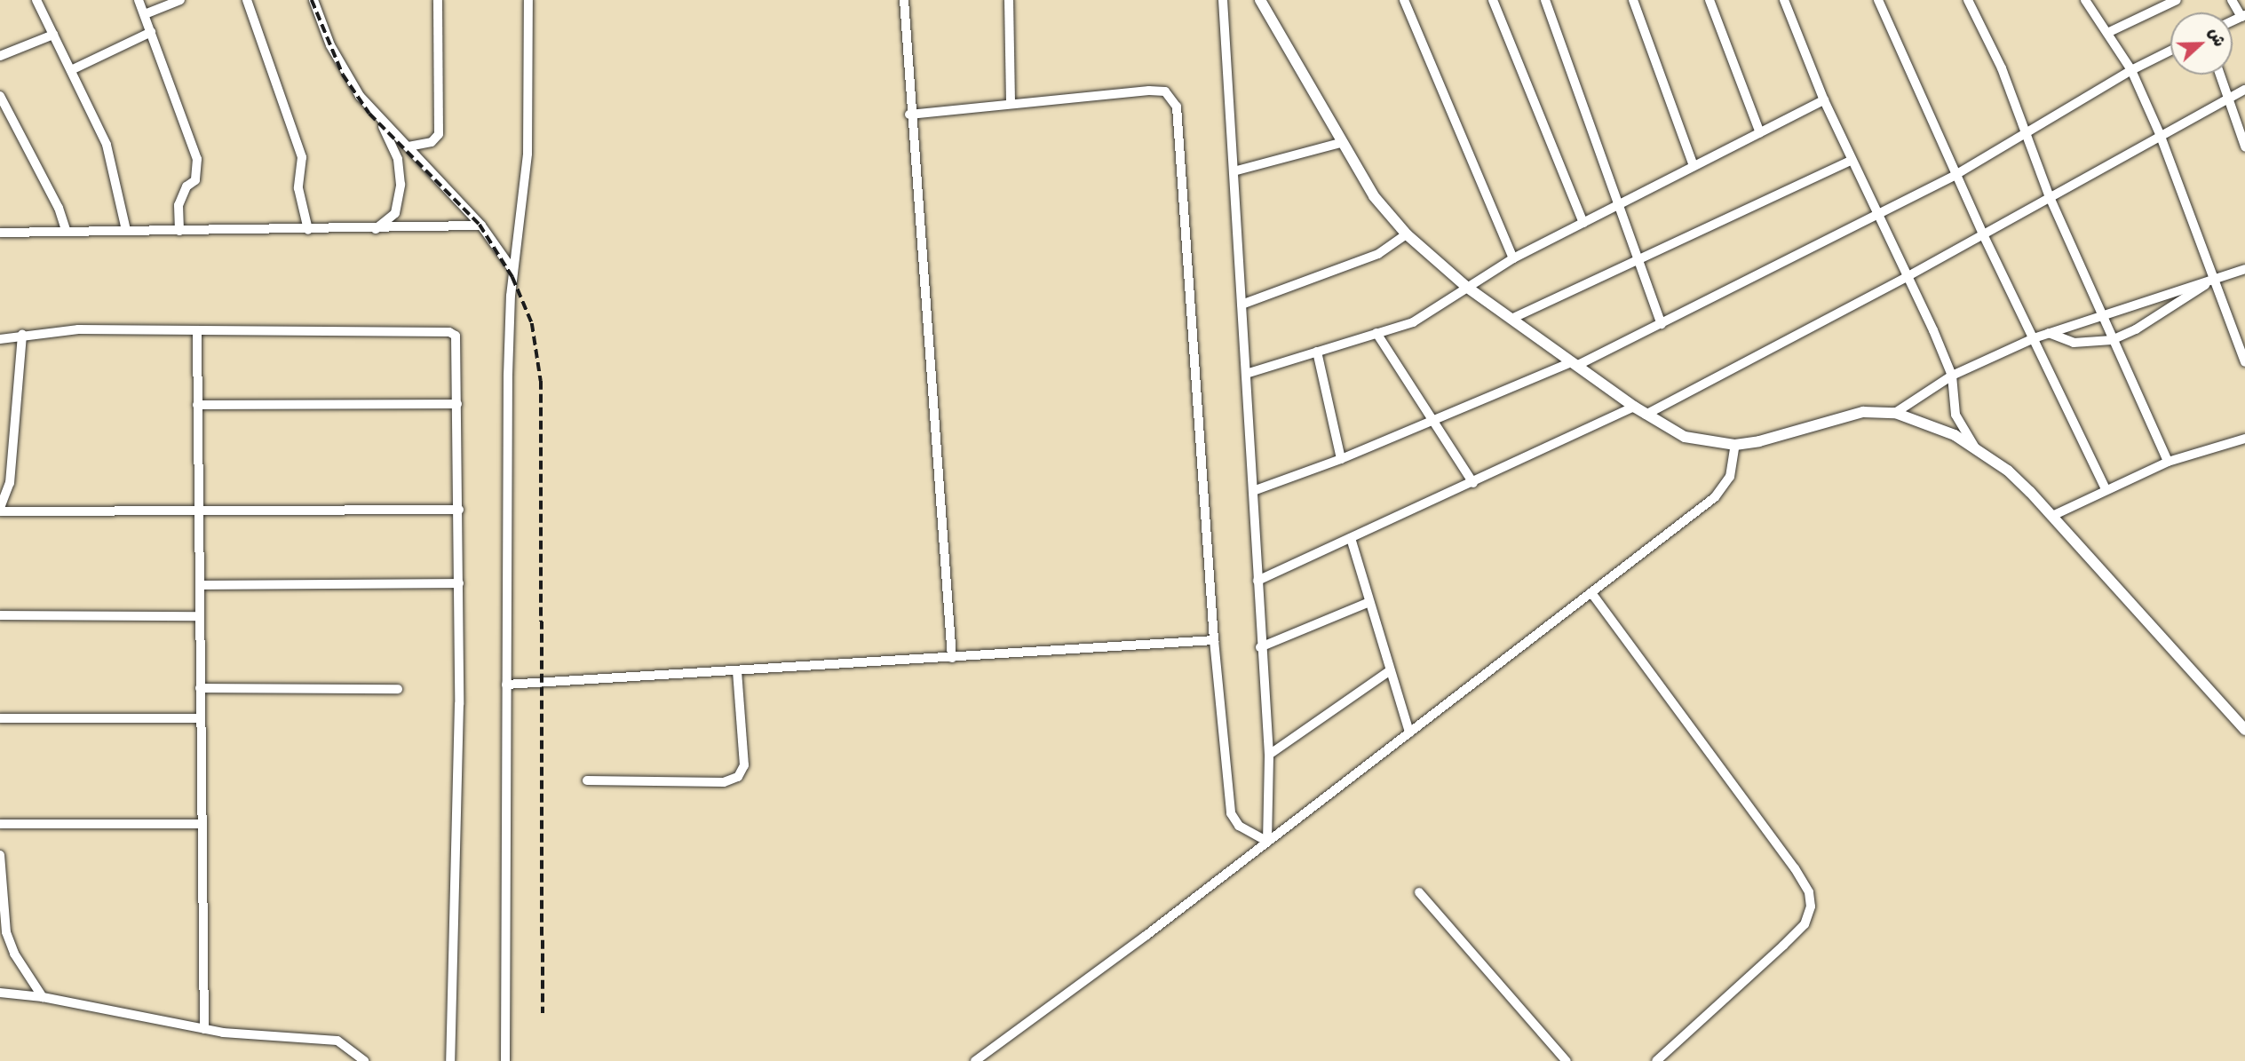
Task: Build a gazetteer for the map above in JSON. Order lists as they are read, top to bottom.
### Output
{
  "north": "right"
}
